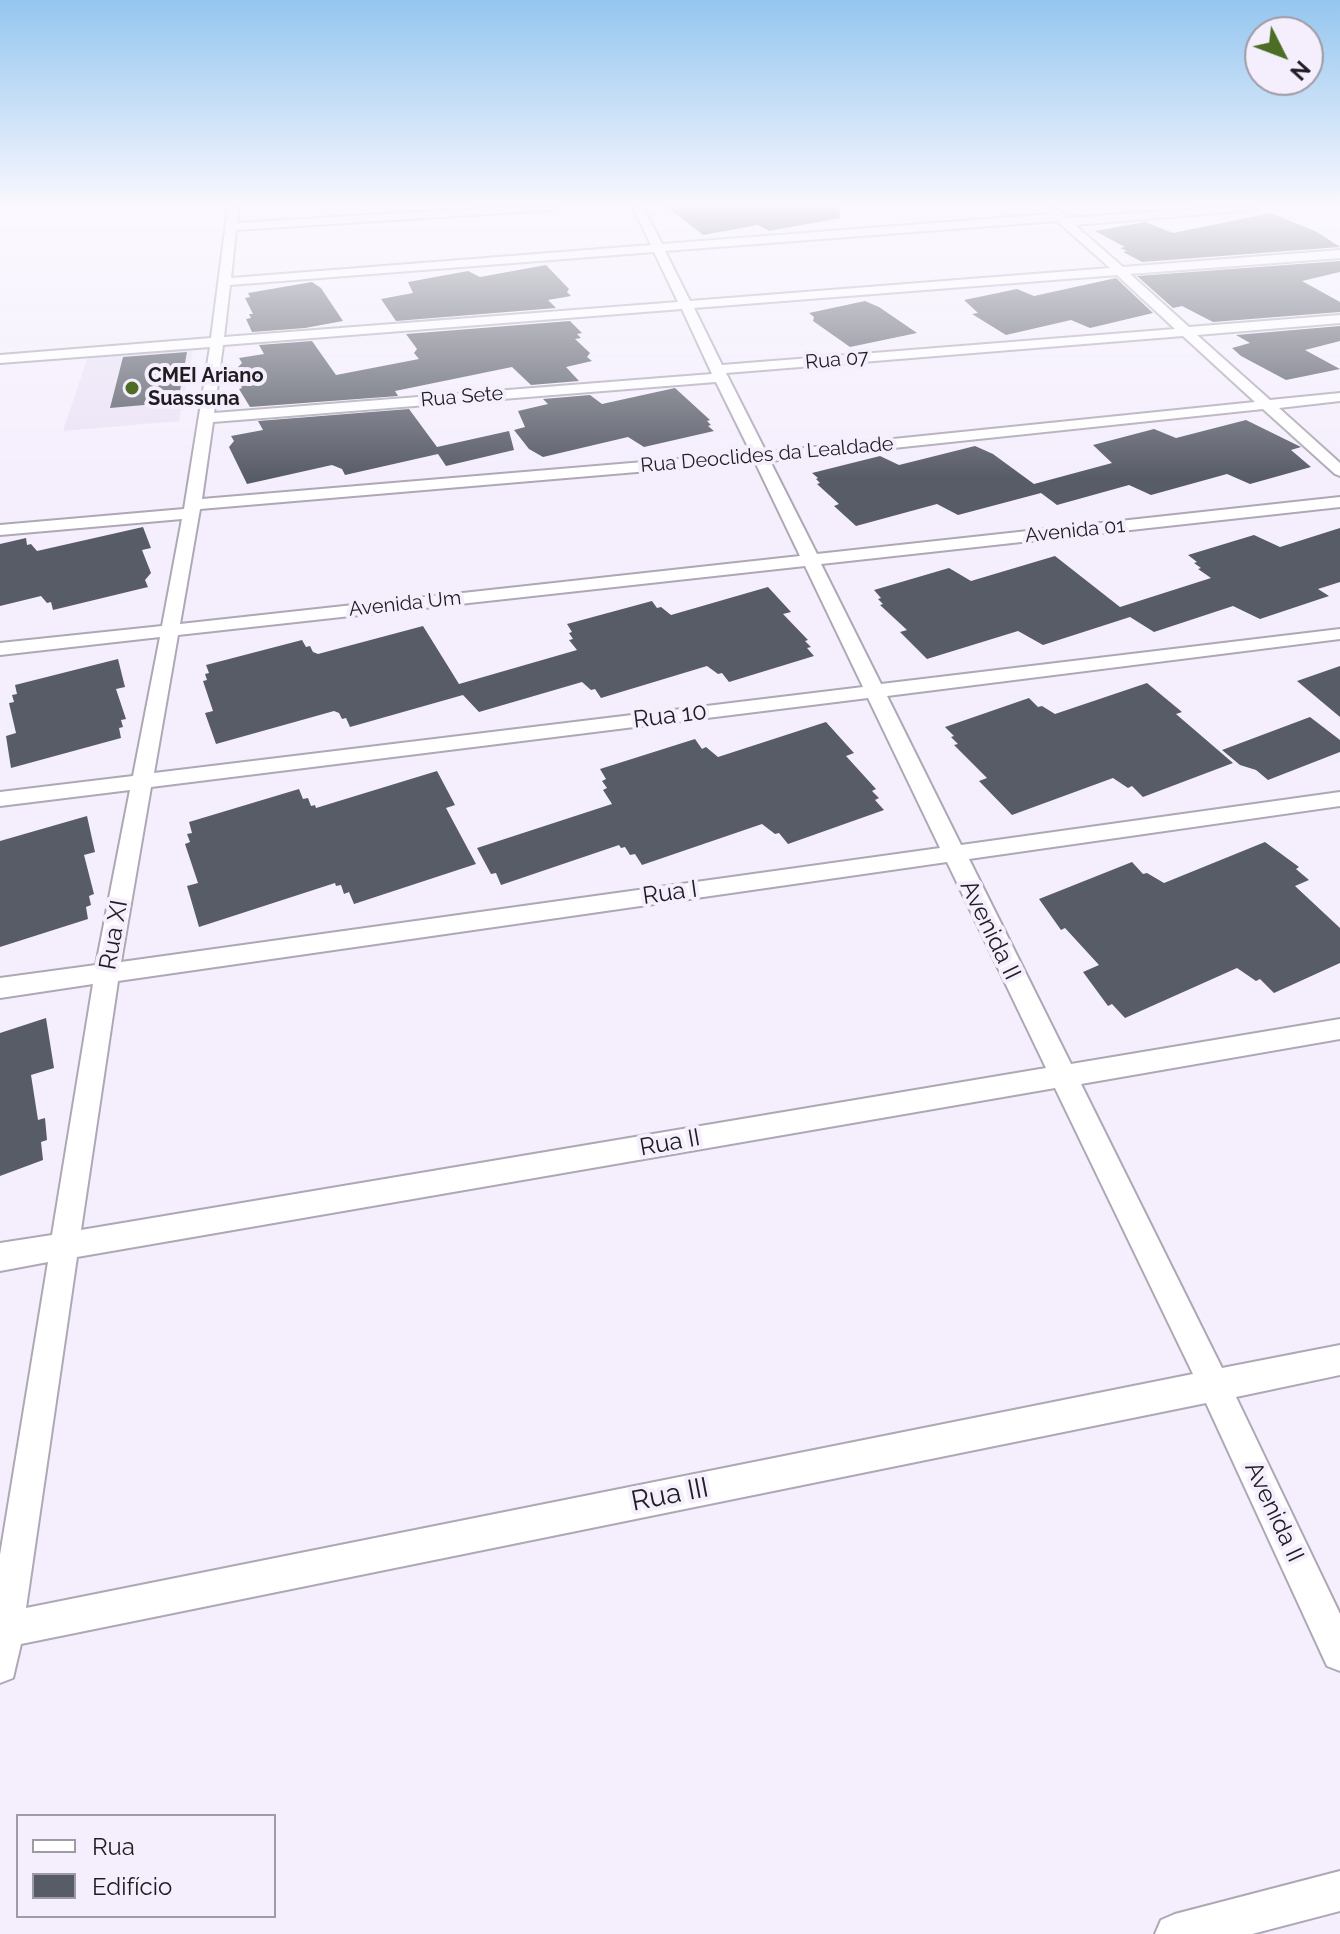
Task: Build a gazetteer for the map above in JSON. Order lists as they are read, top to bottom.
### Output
{
  "streets": {
    "street": [
      "Rua 07",
      "Rua Sete",
      "Rua Deoclides da Lealdade",
      "Avenida 01",
      "Avenida Um",
      "Rua 10",
      "Rua I",
      "Avenida II",
      "Rua XI",
      "Rua II",
      "Rua III"
    ]
  },
  "crossings": [
    ["Rua 07", "Rua Sete"],
    ["Rua 07", "Avenida II"],
    ["Rua Sete", "Avenida II"],
    ["Rua Sete", "Rua XI"],
    ["Rua Deoclides da Lealdade", "Avenida II"],
    ["Rua Deoclides da Lealdade", "Rua XI"],
    ["Avenida 01", "Avenida Um"],
    ["Avenida 01", "Avenida II"],
    ["Avenida Um", "Avenida II"],
    ["Avenida Um", "Rua XI"],
    ["Rua 10", "Avenida II"],
    ["Rua 10", "Rua XI"],
    ["Rua I", "Avenida II"],
    ["Rua I", "Rua XI"],
    ["Avenida II", "Rua II"],
    ["Avenida II", "Rua III"],
    ["Rua XI", "Rua II"],
    ["Rua XI", "Rua III"]
  ],
  "places": ["CMEI Ariano Suassuna"],
  "legend": ["Rua", "Edifício"],
  "north": "bottom right"
}
